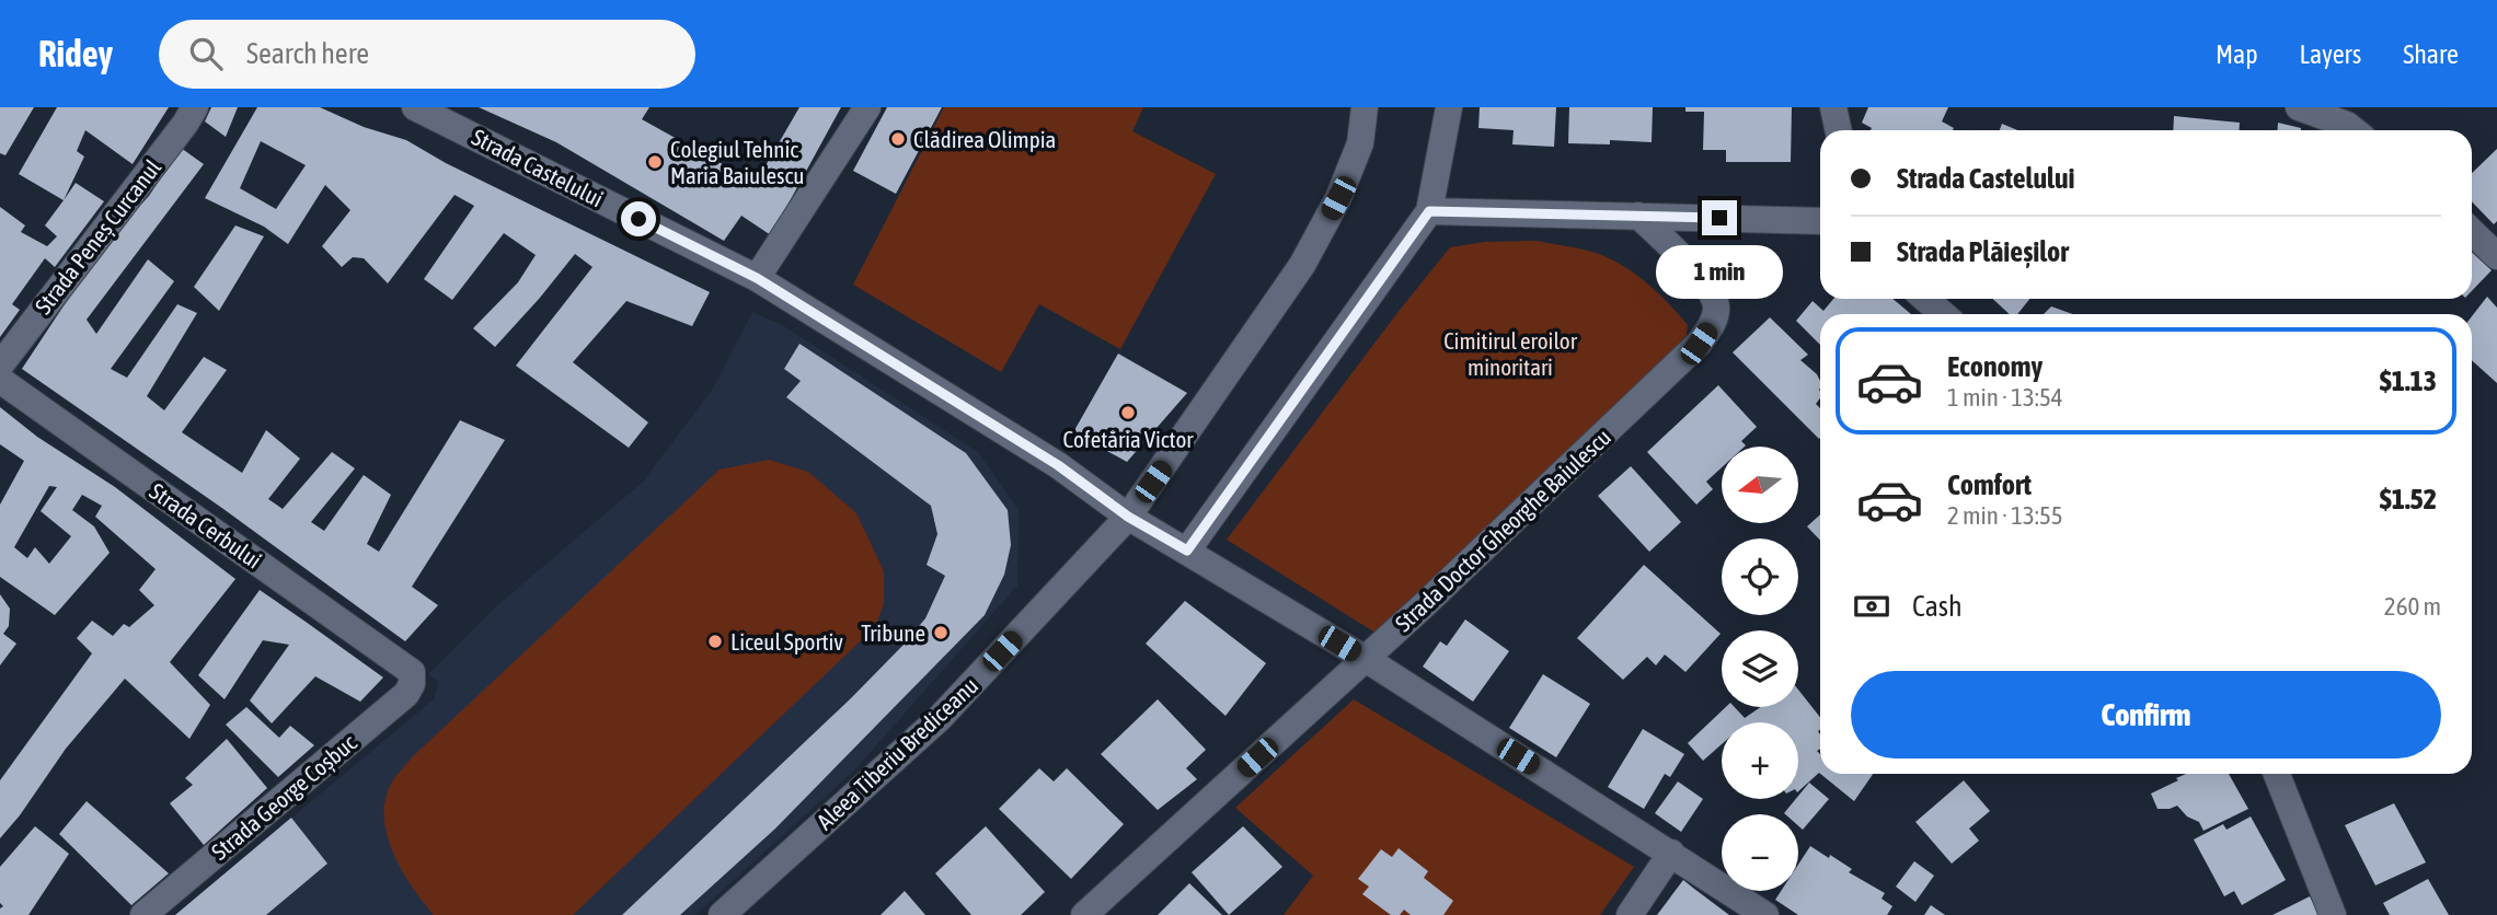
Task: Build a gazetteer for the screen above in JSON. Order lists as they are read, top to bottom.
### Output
{
  "streets": {
    "street": [
      "Strada Castelului",
      "Strada Peneș Curcanul",
      "Strada Cerbului",
      "Strada Doctor Gheorghe Baiulescu",
      "Aleea Tiberiu Brediceanu",
      "Strada George Coșbuc"
    ]
  },
  "crossings": [
    ["Strada Castelului", "Strada Doctor Gheorghe Baiulescu"],
    ["Strada Castelului", "Aleea Tiberiu Brediceanu"],
    ["Strada Cerbului", "Strada George Coșbuc"]
  ],
  "parks": ["Cimitirul eroilor minoritari"],
  "places": [
    "Clădirea Olimpia",
    "Colegiul Tehnic Maria Baiulescu",
    "Cofetăria Victor",
    "Tribune",
    "Liceul Sportiv"
  ],
  "north": "left",
  "page": {
    "header": "Ridey",
    "search": "Search here",
    "nav": ["Map", "Layers", "Share"],
    "banner": ["Strada Castelului", "Strada Plăieșilor"],
    "bubble": "1 min",
    "list": [
      {
        "name": "Economy",
        "note": "1 min · 13:54",
        "value": "$1.13"
      },
      {
        "name": "Comfort",
        "note": "2 min · 13:55",
        "value": "$1.52"
      }
    ],
    "map_buttons": ["+", "−"],
    "pay": ["Cash", "260 m"],
    "buttons": "Confirm"
  }
}
